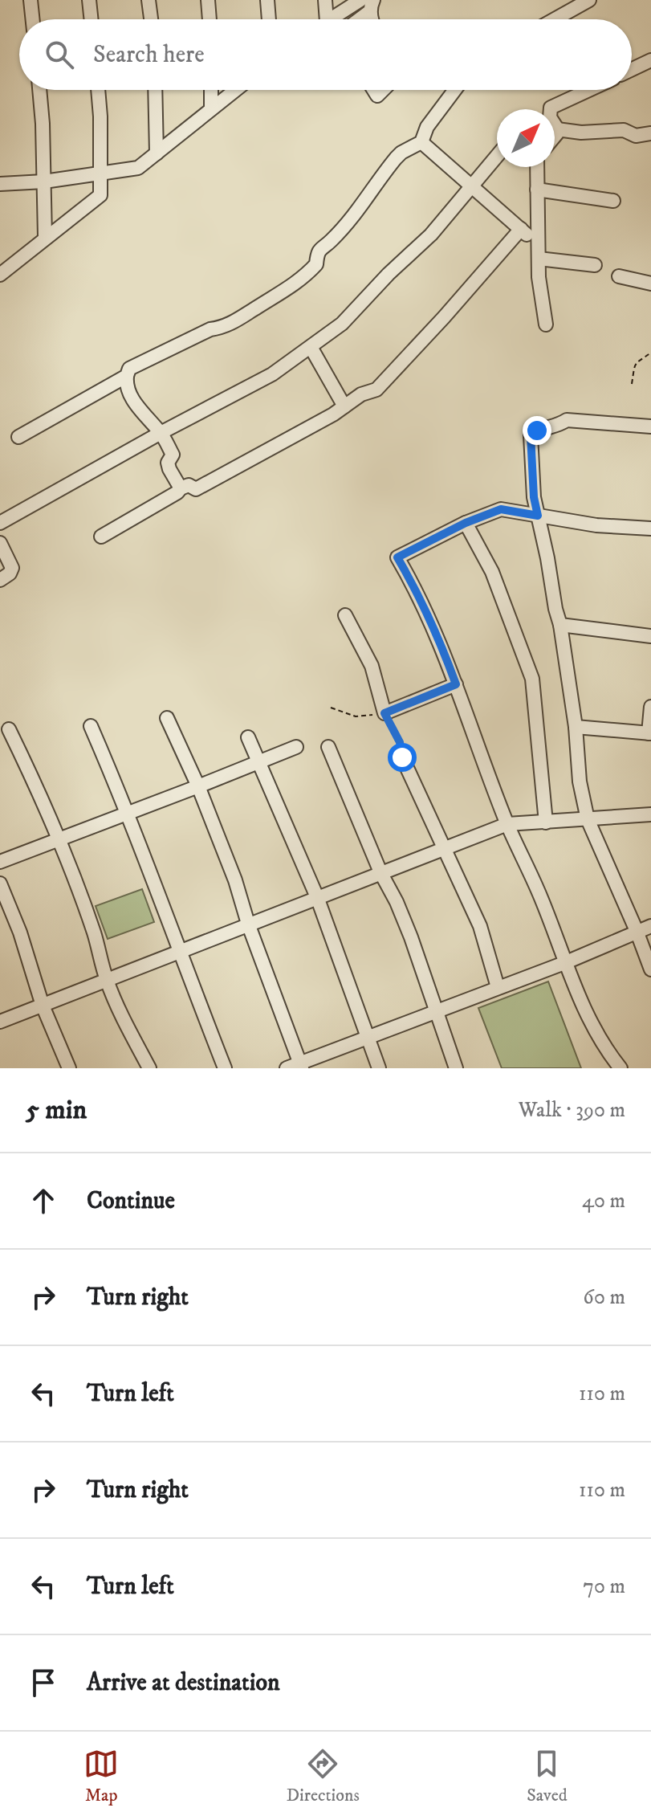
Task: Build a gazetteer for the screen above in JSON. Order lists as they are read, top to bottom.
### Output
{
  "north": "top right",
  "page": {
    "search": "Search here",
    "heading": ["5 min", "Walk · 390 m"],
    "list": [
      ["Continue", "40 m"],
      ["Turn right", "60 m"],
      ["Turn left", "110 m"],
      ["Turn right", "110 m"],
      ["Turn left", "70 m"],
      "Arrive at destination"
    ],
    "nav": ["Map", "Directions", "Saved"]
  }
}
